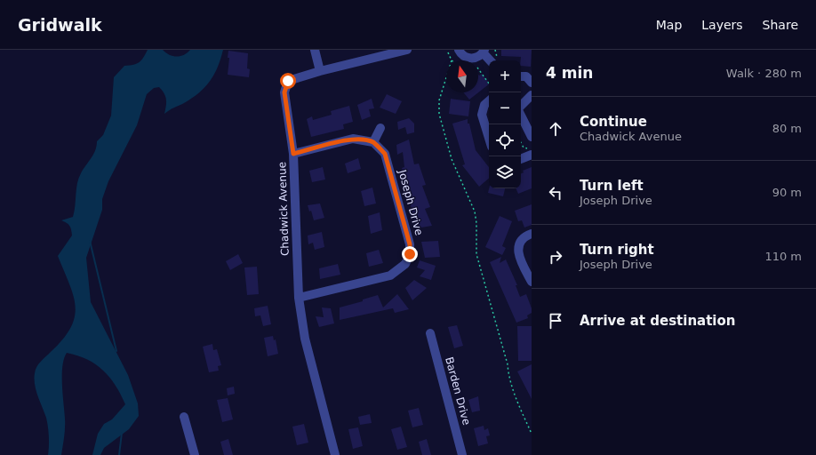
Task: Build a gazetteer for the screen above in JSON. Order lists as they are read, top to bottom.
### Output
{
  "streets": {
    "street": ["Joseph Drive", "Chadwick Avenue", "Barden Drive"]
  },
  "crossings": [
    ["Joseph Drive", "Chadwick Avenue"]
  ],
  "north": "top",
  "page": {
    "header": "Gridwalk",
    "nav": ["Map", "Layers", "Share"],
    "heading": ["4 min", "Walk · 280 m"],
    "map_buttons": ["+", "−"],
    "list": [
      ["Continue", "Chadwick Avenue", "80 m"],
      ["Turn left", "Joseph Drive", "90 m"],
      ["Turn right", "Joseph Drive", "110 m"],
      "Arrive at destination"
    ]
  }
}
